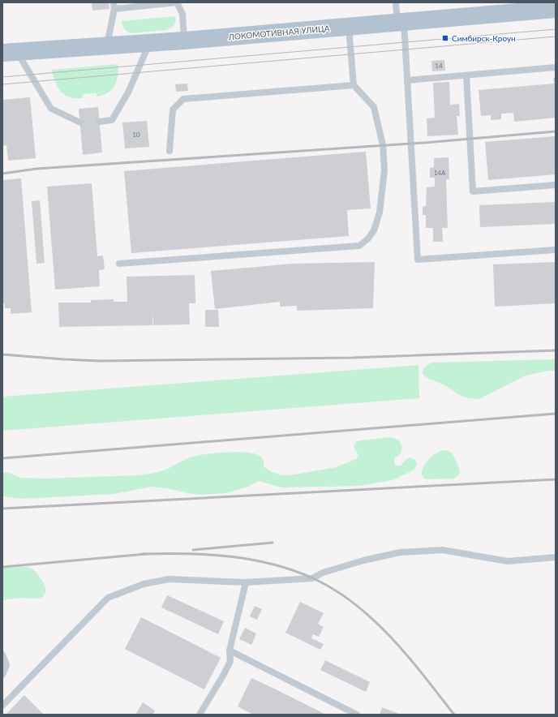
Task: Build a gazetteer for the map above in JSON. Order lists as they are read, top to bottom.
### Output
{
  "streets": {
    "main road": ["ЛОКОМОТИВНАЯ УЛИЦА"]
  },
  "places": {
    "transit": ["Симбирск-Кроун"]
  },
  "house_numbers": ["14", "10", "14А"]
}
